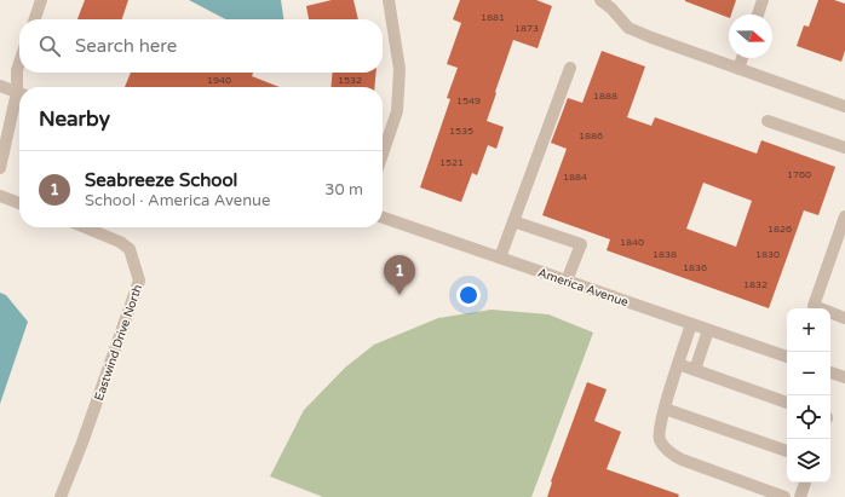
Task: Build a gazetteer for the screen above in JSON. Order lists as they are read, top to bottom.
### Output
{
  "streets": {
    "street": ["America Avenue", "Eastwind Drive North"]
  },
  "house_numbers": [
    "1881",
    "1873",
    "1940",
    "1532",
    "1888",
    "1549",
    "1535",
    "1886",
    "1521",
    "1760",
    "1884",
    "1826",
    "1840",
    "1838",
    "1830",
    "1836",
    "1832"
  ],
  "north": "right",
  "page": {
    "search": "Search here",
    "heading": "Nearby",
    "list": [
      {
        "mark": "1",
        "name": "Seabreeze School",
        "note": "School · America Avenue",
        "value": "30 m"
      }
    ],
    "pins": "1",
    "map_buttons": ["+", "−"]
  }
}
